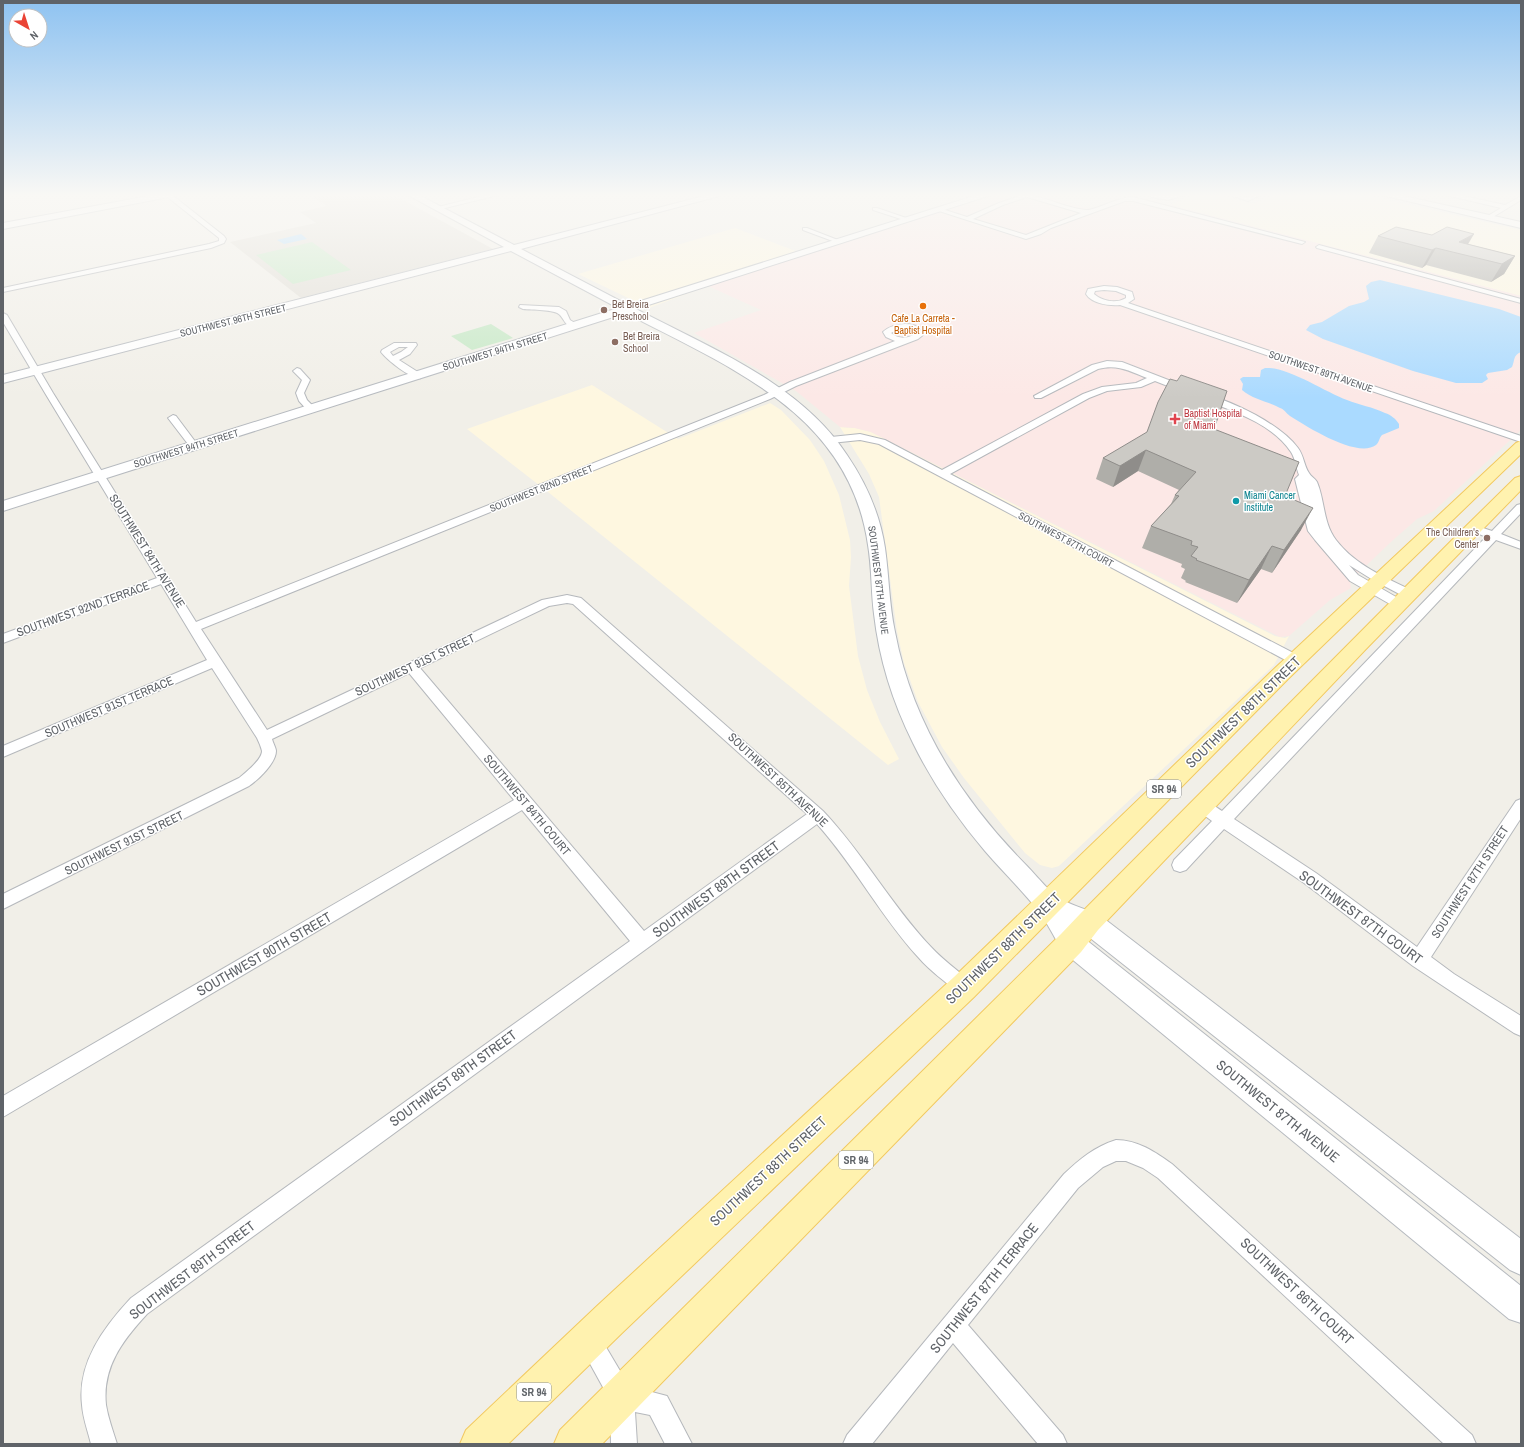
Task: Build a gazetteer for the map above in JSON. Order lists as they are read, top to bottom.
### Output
{
  "streets": {
    "main road": ["SOUTHWEST 88TH STREET", "SR 94"],
    "street": [
      "SOUTHWEST 96TH STREET",
      "SOUTHWEST 94TH STREET",
      "SOUTHWEST 89TH AVENUE",
      "SOUTHWEST 92ND STREET",
      "SOUTHWEST 87TH COURT",
      "SOUTHWEST 84TH AVENUE",
      "SOUTHWEST 87TH AVENUE",
      "SOUTHWEST 92ND TERRACE",
      "SOUTHWEST 91ST STREET",
      "SOUTHWEST 91ST TERRACE",
      "SOUTHWEST 85TH AVENUE",
      "SOUTHWEST 84TH COURT",
      "SOUTHWEST 87TH STREET",
      "SOUTHWEST 89TH STREET",
      "SOUTHWEST 90TH STREET",
      "SOUTHWEST 87TH TERRACE",
      "SOUTHWEST 86TH COURT"
    ]
  },
  "crossings": [
    ["SOUTHWEST 96TH STREET", "SOUTHWEST 84TH AVENUE"],
    ["SOUTHWEST 94TH STREET", "SOUTHWEST 84TH AVENUE"],
    ["SOUTHWEST 94TH STREET", "SOUTHWEST 87TH AVENUE"],
    ["SOUTHWEST 92ND STREET", "SOUTHWEST 84TH AVENUE"],
    ["SOUTHWEST 92ND STREET", "SOUTHWEST 87TH AVENUE"],
    ["SOUTHWEST 87TH COURT", "SOUTHWEST 87TH AVENUE"],
    ["SOUTHWEST 87TH COURT", "SOUTHWEST 88TH STREET"],
    ["SOUTHWEST 87TH COURT", "SR 94"],
    ["SOUTHWEST 87TH COURT", "SOUTHWEST 87TH STREET"],
    ["SOUTHWEST 84TH AVENUE", "SOUTHWEST 92ND TERRACE"],
    ["SOUTHWEST 84TH AVENUE", "SOUTHWEST 91ST STREET"],
    ["SOUTHWEST 84TH AVENUE", "SOUTHWEST 91ST TERRACE"],
    ["SOUTHWEST 87TH AVENUE", "SOUTHWEST 88TH STREET"],
    ["SOUTHWEST 87TH AVENUE", "SR 94"],
    ["SOUTHWEST 91ST STREET", "SOUTHWEST 85TH AVENUE"],
    ["SOUTHWEST 91ST STREET", "SOUTHWEST 84TH COURT"],
    ["SOUTHWEST 88TH STREET", "SOUTHWEST 85TH AVENUE"],
    ["SOUTHWEST 85TH AVENUE", "SOUTHWEST 89TH STREET"],
    ["SOUTHWEST 84TH COURT", "SOUTHWEST 89TH STREET"],
    ["SOUTHWEST 84TH COURT", "SOUTHWEST 90TH STREET"],
    ["SOUTHWEST 87TH TERRACE", "SOUTHWEST 86TH COURT"]
  ],
  "places": {
    "other": [
      "Cafe La Carreta - Baptist Hospital",
      "Bet Breira Preschool",
      "Bet Breira School",
      "Miami Cancer Institute",
      "The Children's Center"
    ],
    "health": ["Baptist Hospital of Miami"]
  },
  "north": "bottom right"
}
